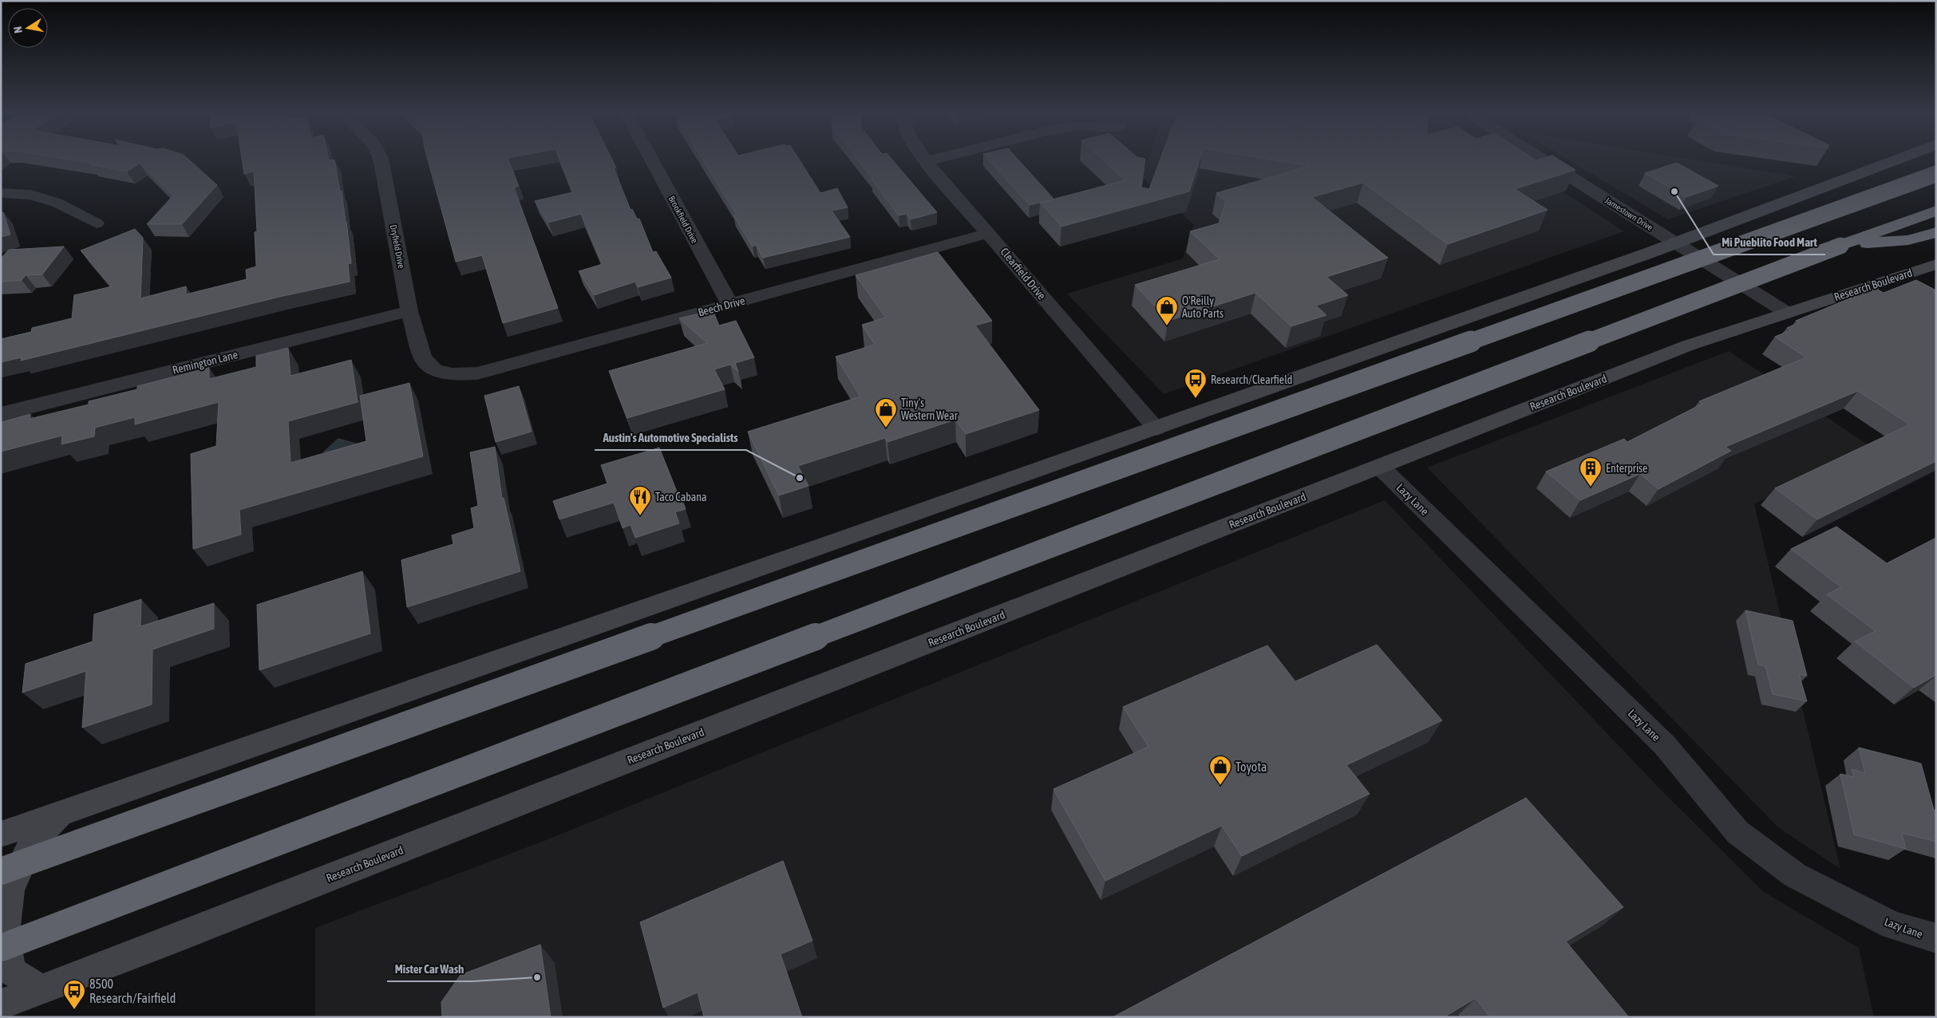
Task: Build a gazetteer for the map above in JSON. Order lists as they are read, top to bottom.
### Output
{
  "streets": {
    "main road": ["Research Boulevard"],
    "street": [
      "Jamestown Drive",
      "Brookfield Drive",
      "Dryfield Drive",
      "Clearfield Drive",
      "Beech Drive",
      "Remington Lane",
      "Lazy Lane"
    ]
  },
  "crossings": [
    ["Jamestown Drive", "Research Boulevard"],
    ["Brookfield Drive", "Beech Drive"],
    ["Dryfield Drive", "Beech Drive"],
    ["Dryfield Drive", "Remington Lane"],
    ["Clearfield Drive", "Beech Drive"],
    ["Research Boulevard", "Lazy Lane"]
  ],
  "places": {
    "other": ["Mi Pueblito Food Mart", "Austin's Automotive Specialists", "Mister Car Wash"],
    "shop": ["O'Reilly Auto Parts", "Tiny's Western Wear", "Toyota"],
    "bus stop": ["Research/Clearfield", "8500 Research/Fairfield"],
    "building": ["Enterprise"],
    "restaurant": ["Taco Cabana"]
  },
  "north": "left"
}
